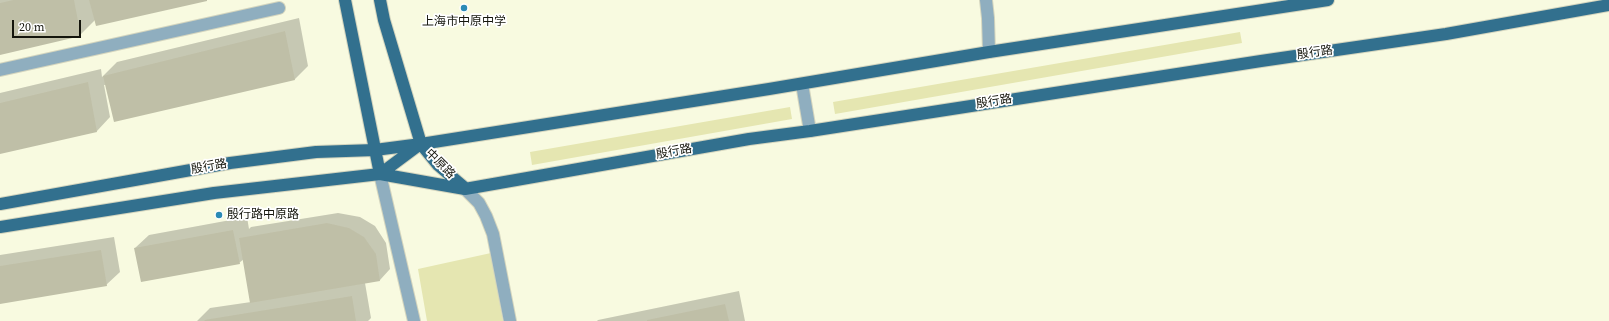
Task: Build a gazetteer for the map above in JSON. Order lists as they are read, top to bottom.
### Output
{
  "streets": {
    "main road": ["殷行路", "中原路"]
  },
  "crossings": [
    ["殷行路", "中原路"]
  ],
  "places": ["上海市中原中学", "殷行路中原路"],
  "scale_bar": "20 m"
}
